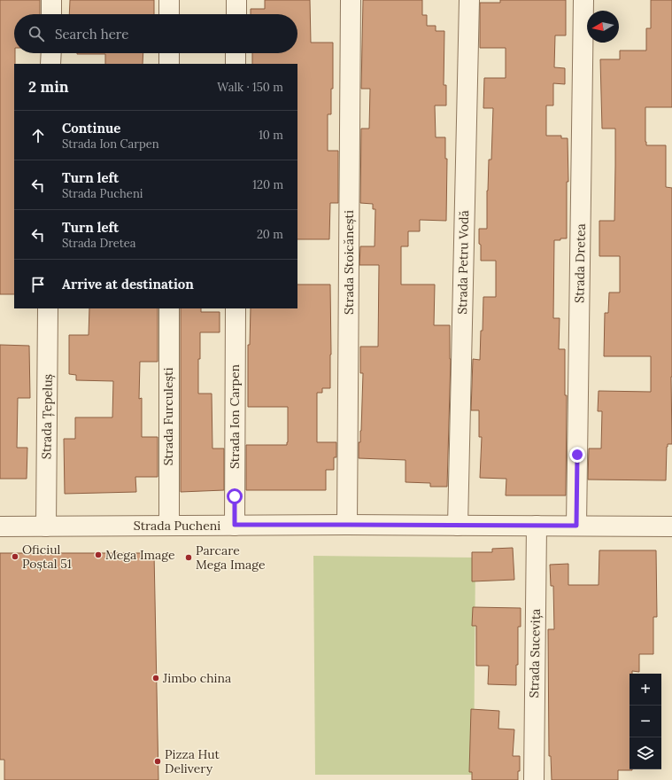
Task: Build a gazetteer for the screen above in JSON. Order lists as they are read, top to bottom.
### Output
{
  "streets": {
    "street": [
      "Strada Stoicănești",
      "Strada Petru Vodă",
      "Strada Dretea",
      "Strada Țepeluș",
      "Strada Furculești",
      "Strada Ion Carpen",
      "Strada Pucheni",
      "Strada Sucevița"
    ]
  },
  "crossings": [
    ["Strada Stoicănești", "Strada Pucheni"],
    ["Strada Petru Vodă", "Strada Pucheni"],
    ["Strada Dretea", "Strada Pucheni"],
    ["Strada Țepeluș", "Strada Pucheni"],
    ["Strada Furculești", "Strada Pucheni"],
    ["Strada Ion Carpen", "Strada Pucheni"],
    ["Strada Pucheni", "Strada Sucevița"]
  ],
  "places": [
    "Mega Image",
    "Oficiul Poștal 51",
    "Parcare Mega Image",
    "Jimbo china",
    "Pizza Hut Delivery"
  ],
  "north": "left",
  "page": {
    "search": "Search here",
    "heading": ["2 min", "Walk · 150 m"],
    "list": [
      ["Continue", "Strada Ion Carpen", "10 m"],
      ["Turn left", "Strada Pucheni", "120 m"],
      ["Turn left", "Strada Dretea", "20 m"],
      "Arrive at destination"
    ],
    "map_buttons": ["+", "−"]
  }
}
